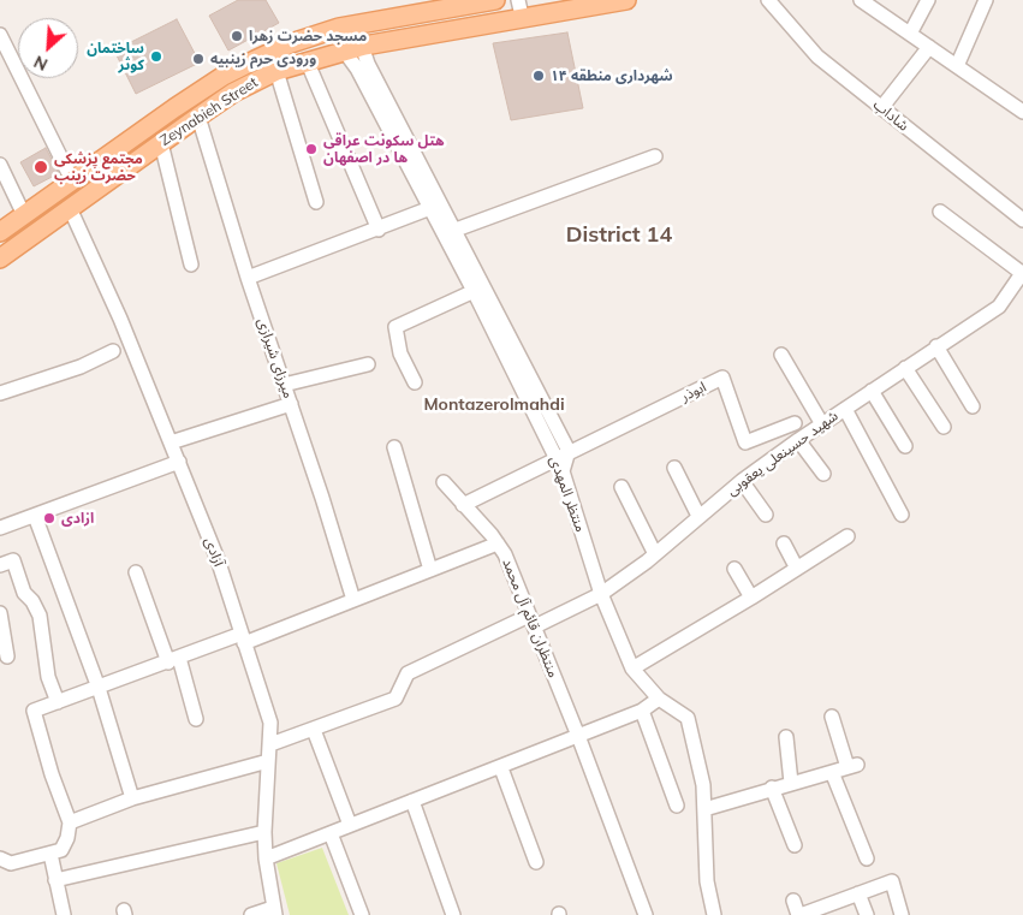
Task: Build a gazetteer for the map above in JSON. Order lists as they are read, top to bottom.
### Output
{
  "streets": {
    "main road": ["Zeynabieh Street"],
    "street": [
      "شاداب",
      "میرزای شیرازی",
      "ابوذر",
      "شهید حسینعلی یعقوبی",
      "منتظر المهدی",
      "آزادی",
      "منتظران قائم آل محمد"
    ]
  },
  "crossings": [
    ["Zeynabieh Street", "میرزای شیرازی"],
    ["Zeynabieh Street", "منتظر المهدی"],
    ["Zeynabieh Street", "آزادی"],
    ["ابوذر", "منتظر المهدی"],
    ["ابوذر", "منتظران قائم آل محمد"],
    ["شهید حسینعلی یعقوبی", "منتظر المهدی"],
    ["شهید حسینعلی یعقوبی", "آزادی"],
    ["شهید حسینعلی یعقوبی", "منتظران قائم آل محمد"]
  ],
  "districts": ["District 14", "Montazerolmahdi"],
  "places": [
    "مسجد حضرت زهرا",
    "ساختمان کوثر",
    "ورودی حرم زینبیه",
    "شهرداری منطقه ۱۴",
    "هتل سکونت عراقی ها در اصفهان",
    "مجتمع پزشکی حضرت زینب",
    "ازادی"
  ],
  "north": "bottom left"
}
